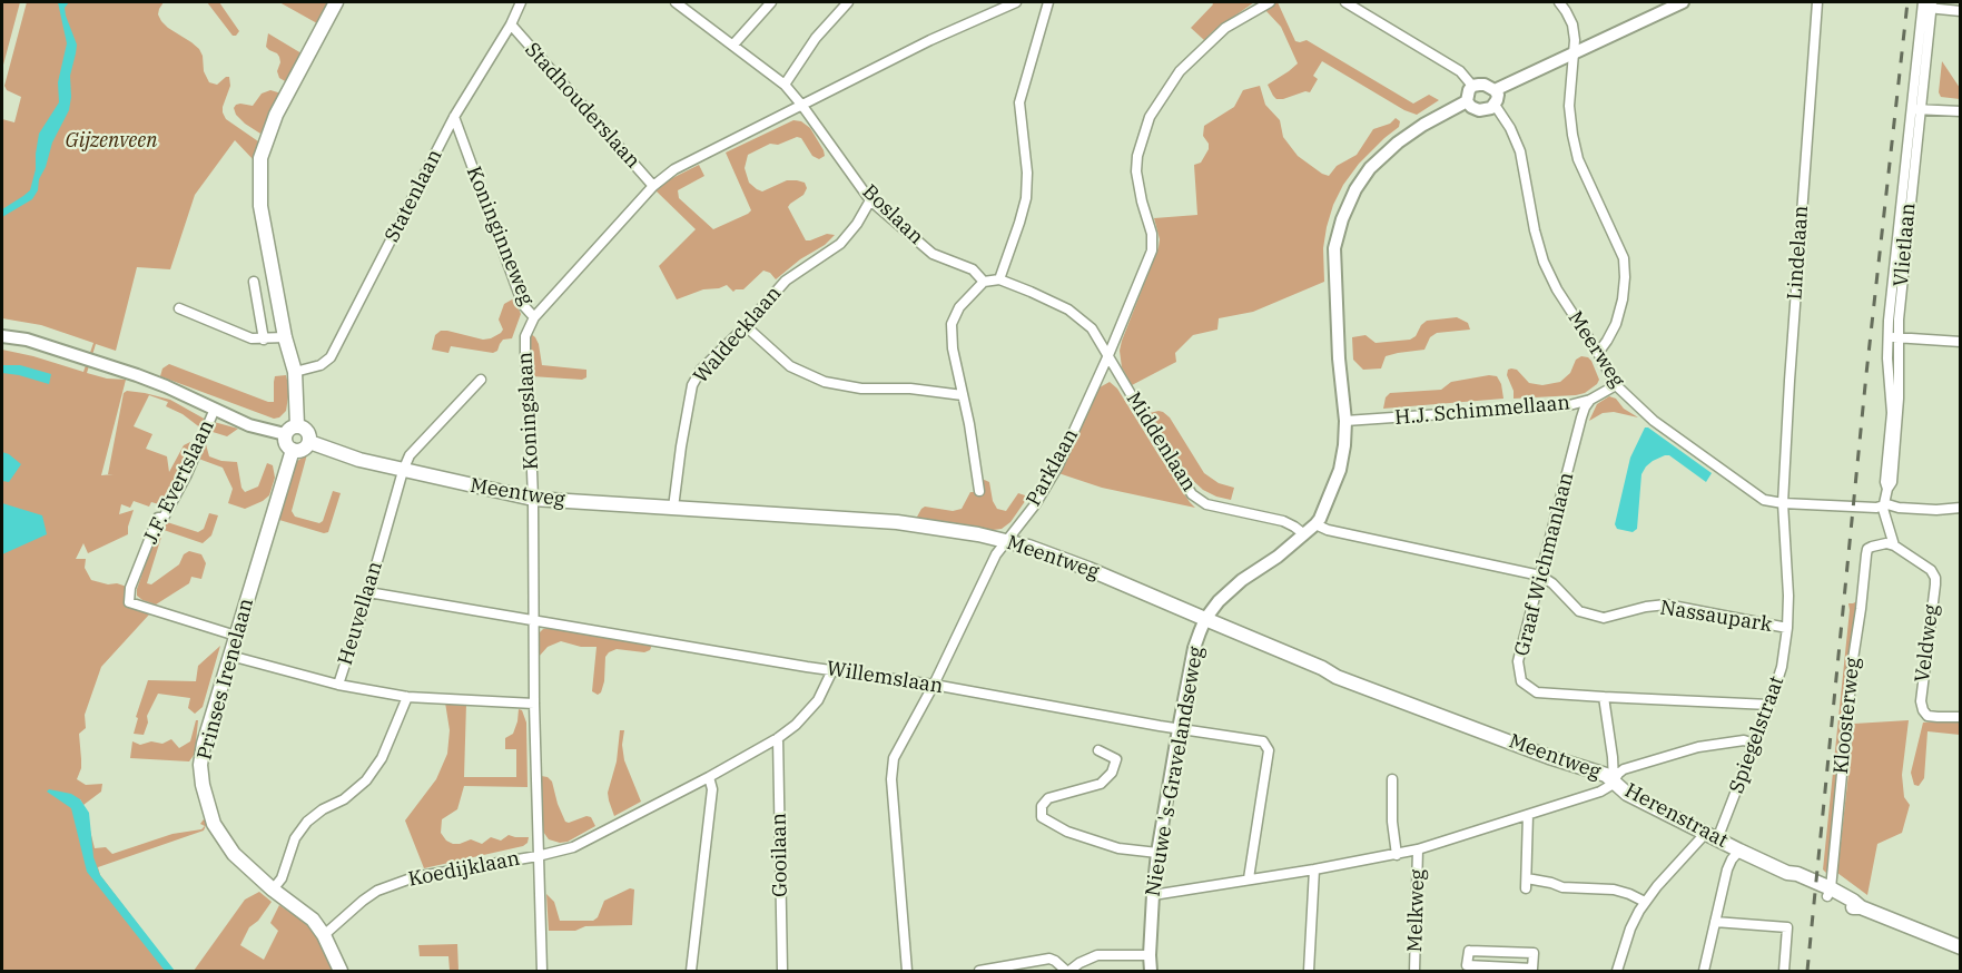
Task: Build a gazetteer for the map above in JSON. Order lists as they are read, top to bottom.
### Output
{
  "streets": {
    "main road": ["Meentweg", "Prinses Irenelaan", "Herenstraat"],
    "street": [
      "Stadhouderslaan",
      "Statenlaan",
      "Boslaan",
      "Koninginneweg",
      "Vlietlaan",
      "Lindelaan",
      "Waldecklaan",
      "Meerweg",
      "Koningslaan",
      "H.J. Schimmellaan",
      "Middenlaan",
      "Parklaan",
      "J.F. Evertslaan",
      "Graaf Wichmanlaan",
      "Heuvellaan",
      "Nassaupark",
      "Veldweg",
      "Willemslaan",
      "Kloosterweg",
      "Spiegelstraat",
      "Nieuwe 's-Gravelandseweg",
      "Gooilaan",
      "Koedijklaan",
      "Melkweg"
    ]
  },
  "crossings": [
    ["Stadhouderslaan", "Statenlaan"],
    ["Stadhouderslaan", "Koningslaan"],
    ["Statenlaan", "Koninginneweg"],
    ["Boslaan", "Waldecklaan"],
    ["Boslaan", "Koningslaan"],
    ["Koninginneweg", "Koningslaan"],
    ["Vlietlaan", "Meerweg"],
    ["Lindelaan", "Meerweg"],
    ["Waldecklaan", "Meentweg"],
    ["Meerweg", "H.J. Schimmellaan"],
    ["Meerweg", "Nieuwe 's-Gravelandseweg"],
    ["Koningslaan", "Meentweg"],
    ["Koningslaan", "Heuvellaan"],
    ["Koningslaan", "Willemslaan"],
    ["Koningslaan", "Koedijklaan"],
    ["H.J. Schimmellaan", "Graaf Wichmanlaan"],
    ["H.J. Schimmellaan", "Nieuwe 's-Gravelandseweg"],
    ["Middenlaan", "Parklaan"],
    ["Middenlaan", "Nieuwe 's-Gravelandseweg"],
    ["Parklaan", "Meentweg"],
    ["Parklaan", "Willemslaan"],
    ["J.F. Evertslaan", "Prinses Irenelaan"],
    ["Meentweg", "Heuvellaan"],
    ["Meentweg", "Prinses Irenelaan"],
    ["Meentweg", "Spiegelstraat"],
    ["Meentweg", "Nieuwe 's-Gravelandseweg"],
    ["Meentweg", "Herenstraat"],
    ["Graaf Wichmanlaan", "Nassaupark"],
    ["Graaf Wichmanlaan", "Spiegelstraat"],
    ["Heuvellaan", "Willemslaan"],
    ["Nassaupark", "Spiegelstraat"],
    ["Willemslaan", "Nieuwe 's-Gravelandseweg"],
    ["Willemslaan", "Herenstraat"],
    ["Willemslaan", "Koedijklaan"],
    ["Kloosterweg", "Herenstraat"],
    ["Spiegelstraat", "Herenstraat"],
    ["Nieuwe 's-Gravelandseweg", "Herenstraat"],
    ["Herenstraat", "Melkweg"],
    ["Gooilaan", "Koedijklaan"]
  ],
  "parks": ["Gijzenveen"]
}
